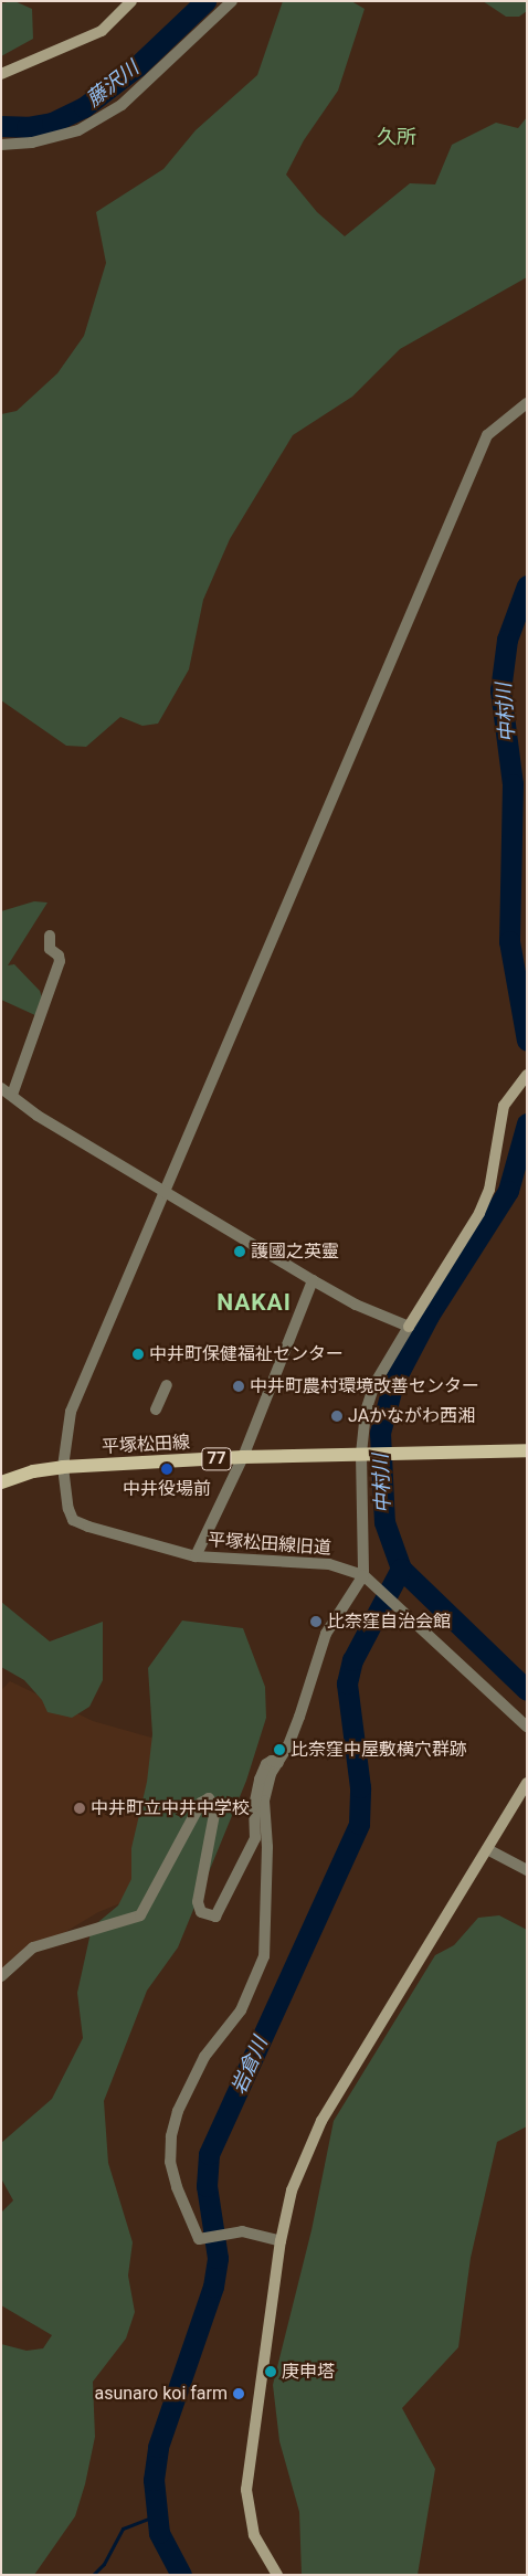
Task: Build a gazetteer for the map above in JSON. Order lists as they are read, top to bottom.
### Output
{
  "streets": {
    "main road": ["平塚松田線", "77"],
    "street": ["平塚松田線旧道"]
  },
  "crossings": [
    ["平塚松田線", "平塚松田線旧道"]
  ],
  "districts": ["久所", "NAKAI"],
  "water": ["藤沢川", "中村川", "岩倉川"],
  "places": [
    "護國之英靈",
    "中井町保健福祉センター",
    "中井町農村環境改善センター",
    "JAかながわ西湘",
    "中井役場前",
    "比奈窪自治会館",
    "比奈窪中屋敷横穴群跡",
    "中井町立中井中学校",
    "庚申塔",
    "asunaro koi farm"
  ]
}
